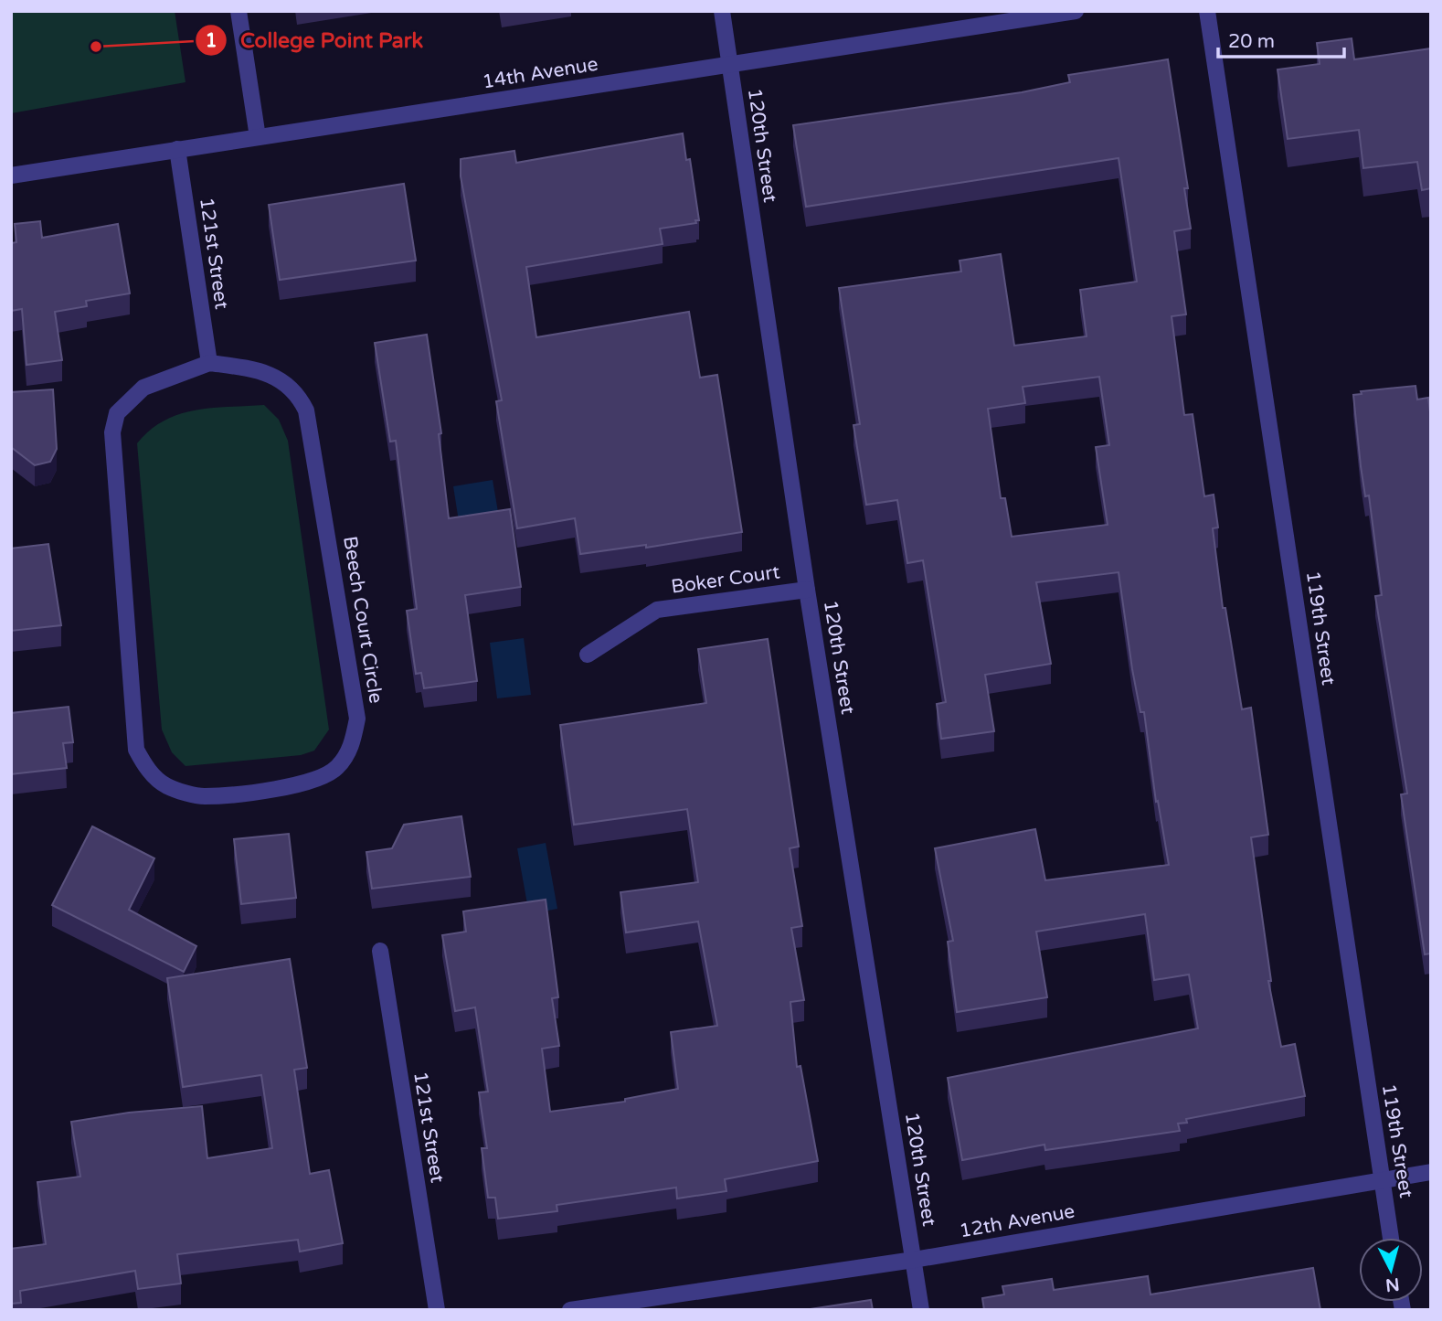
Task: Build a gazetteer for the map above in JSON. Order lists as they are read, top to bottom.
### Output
{
  "streets": {
    "street": [
      "14th Avenue",
      "120th Street",
      "121st Street",
      "Boker Court",
      "Beech Court Circle",
      "119th Street",
      "12th Avenue"
    ]
  },
  "crossings": [
    ["14th Avenue", "120th Street"],
    ["14th Avenue", "121st Street"],
    ["120th Street", "Boker Court"],
    ["120th Street", "12th Avenue"],
    ["121st Street", "Beech Court Circle"],
    ["119th Street", "12th Avenue"]
  ],
  "places": ["College Point Park"],
  "scale_bar": "20 m",
  "north": "bottom"
}
